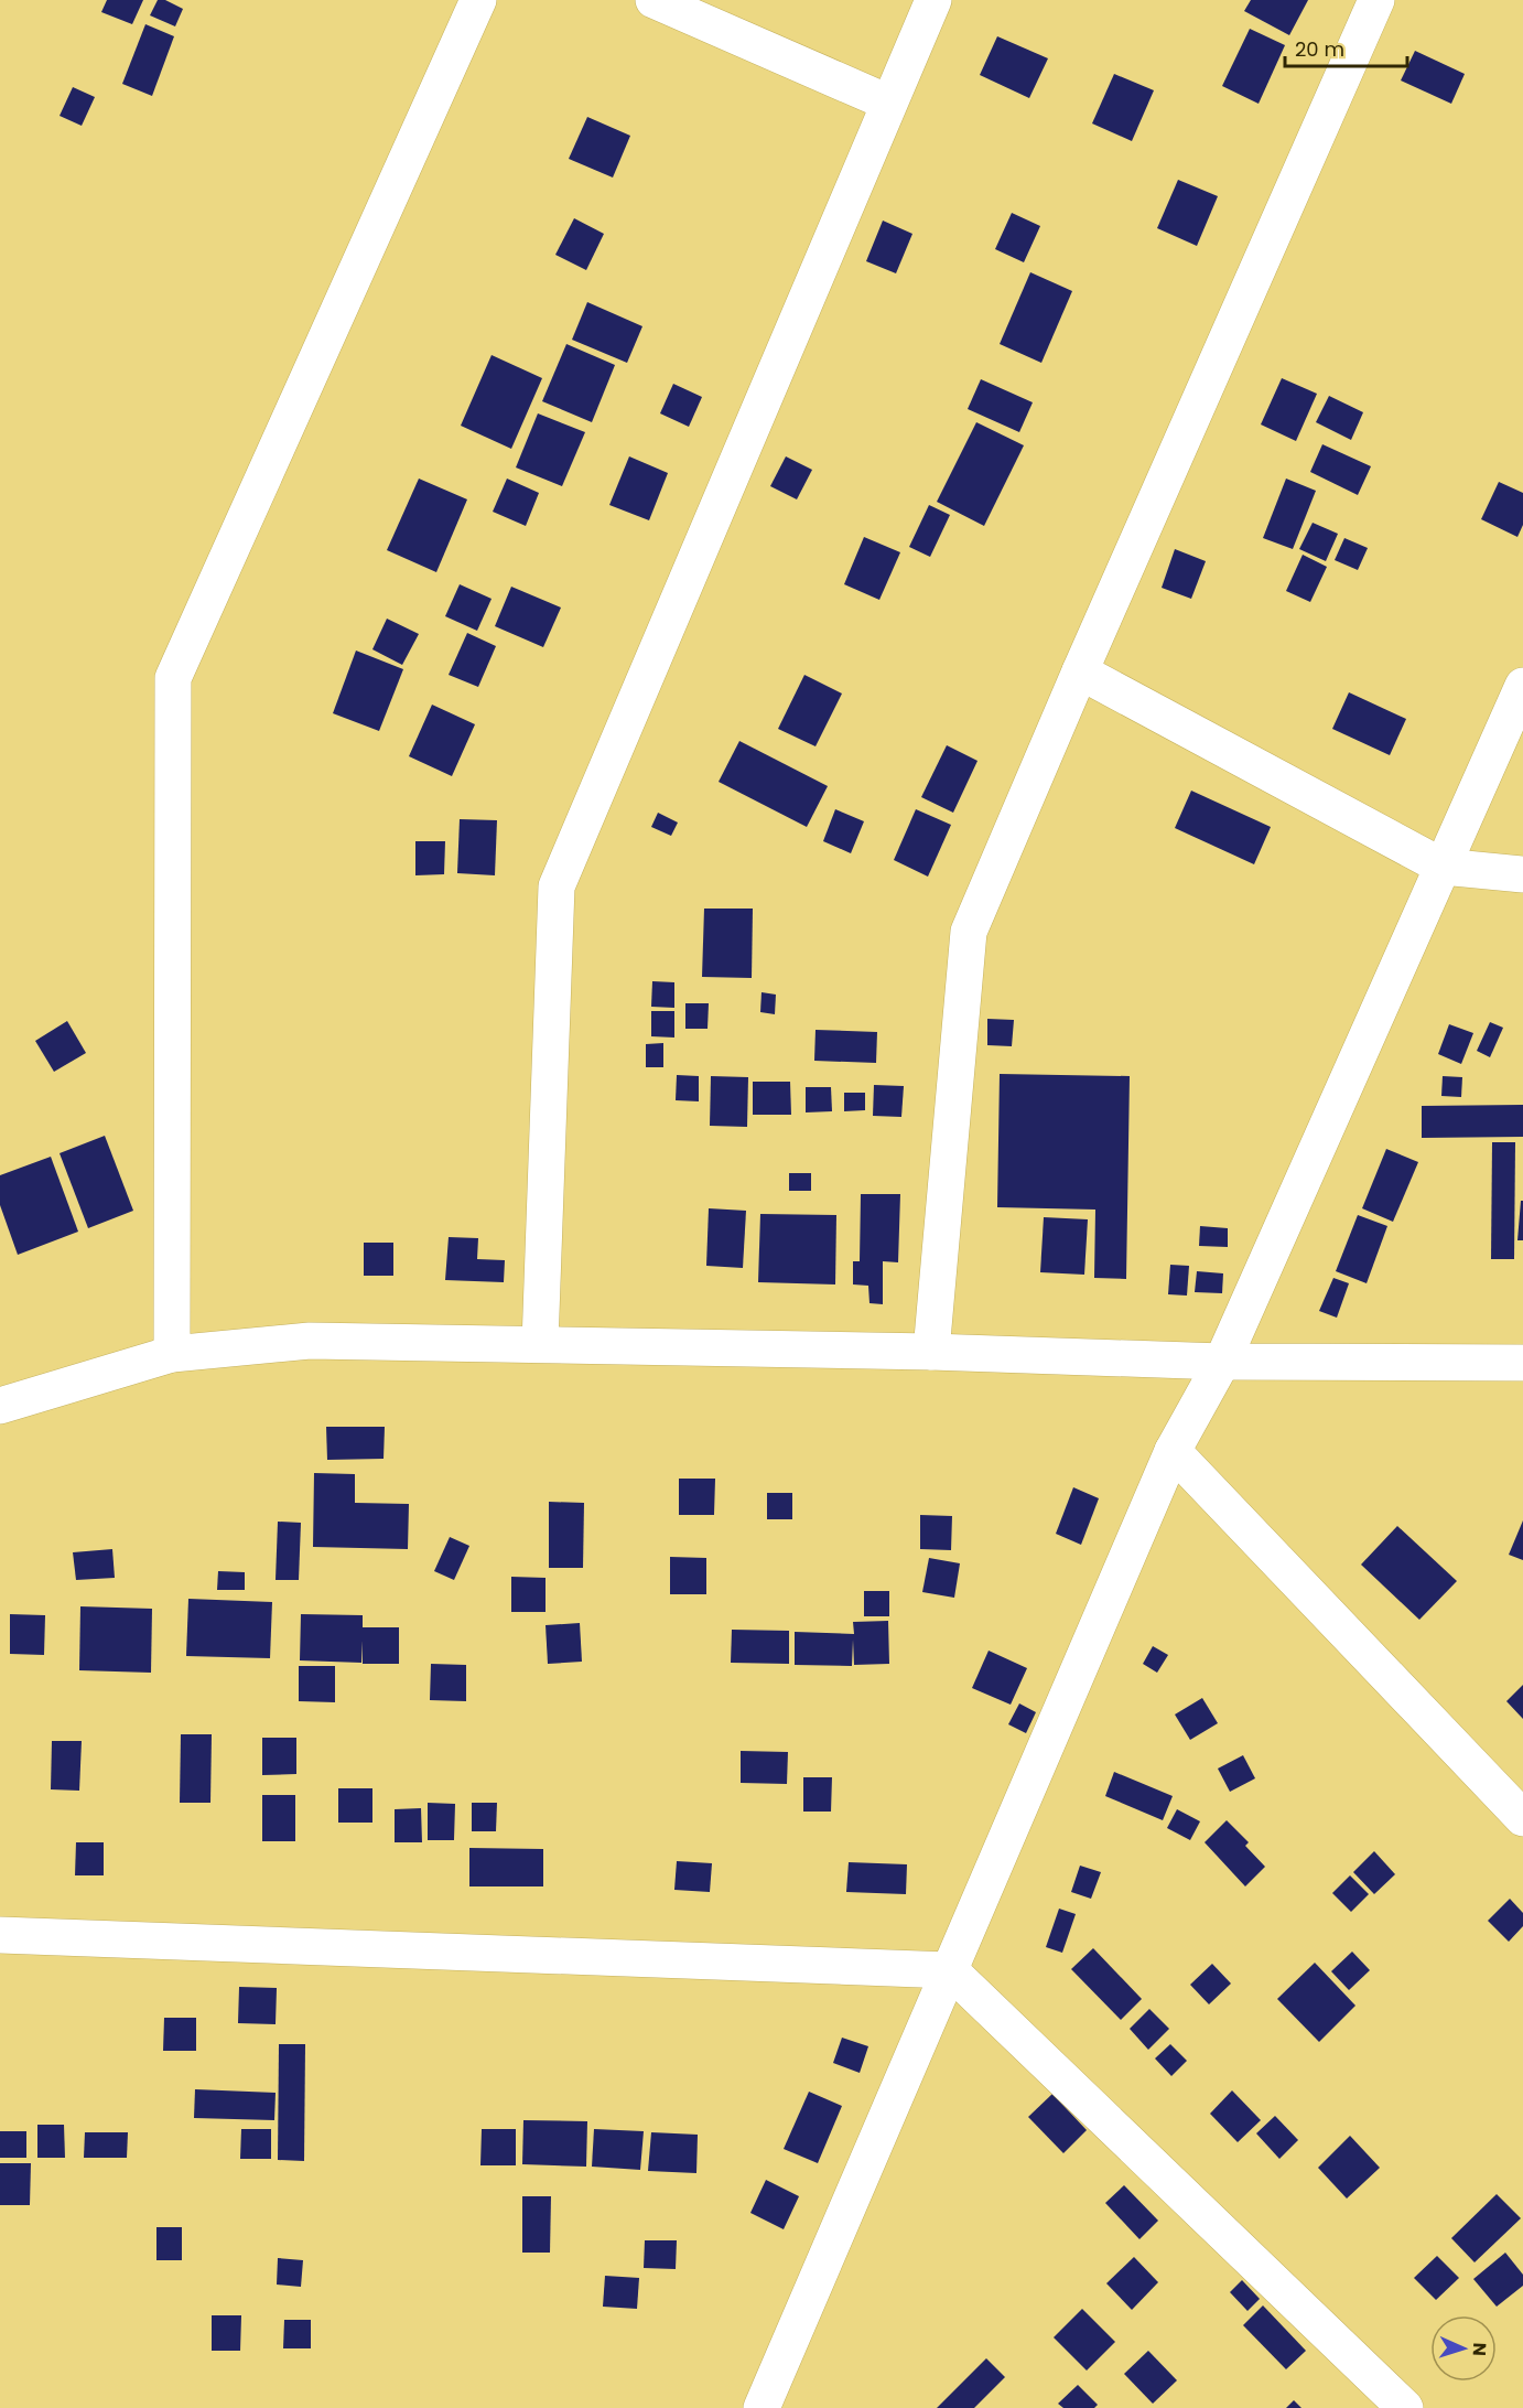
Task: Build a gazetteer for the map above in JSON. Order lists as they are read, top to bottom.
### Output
{
  "scale_bar": "20 m",
  "north": "right"
}
